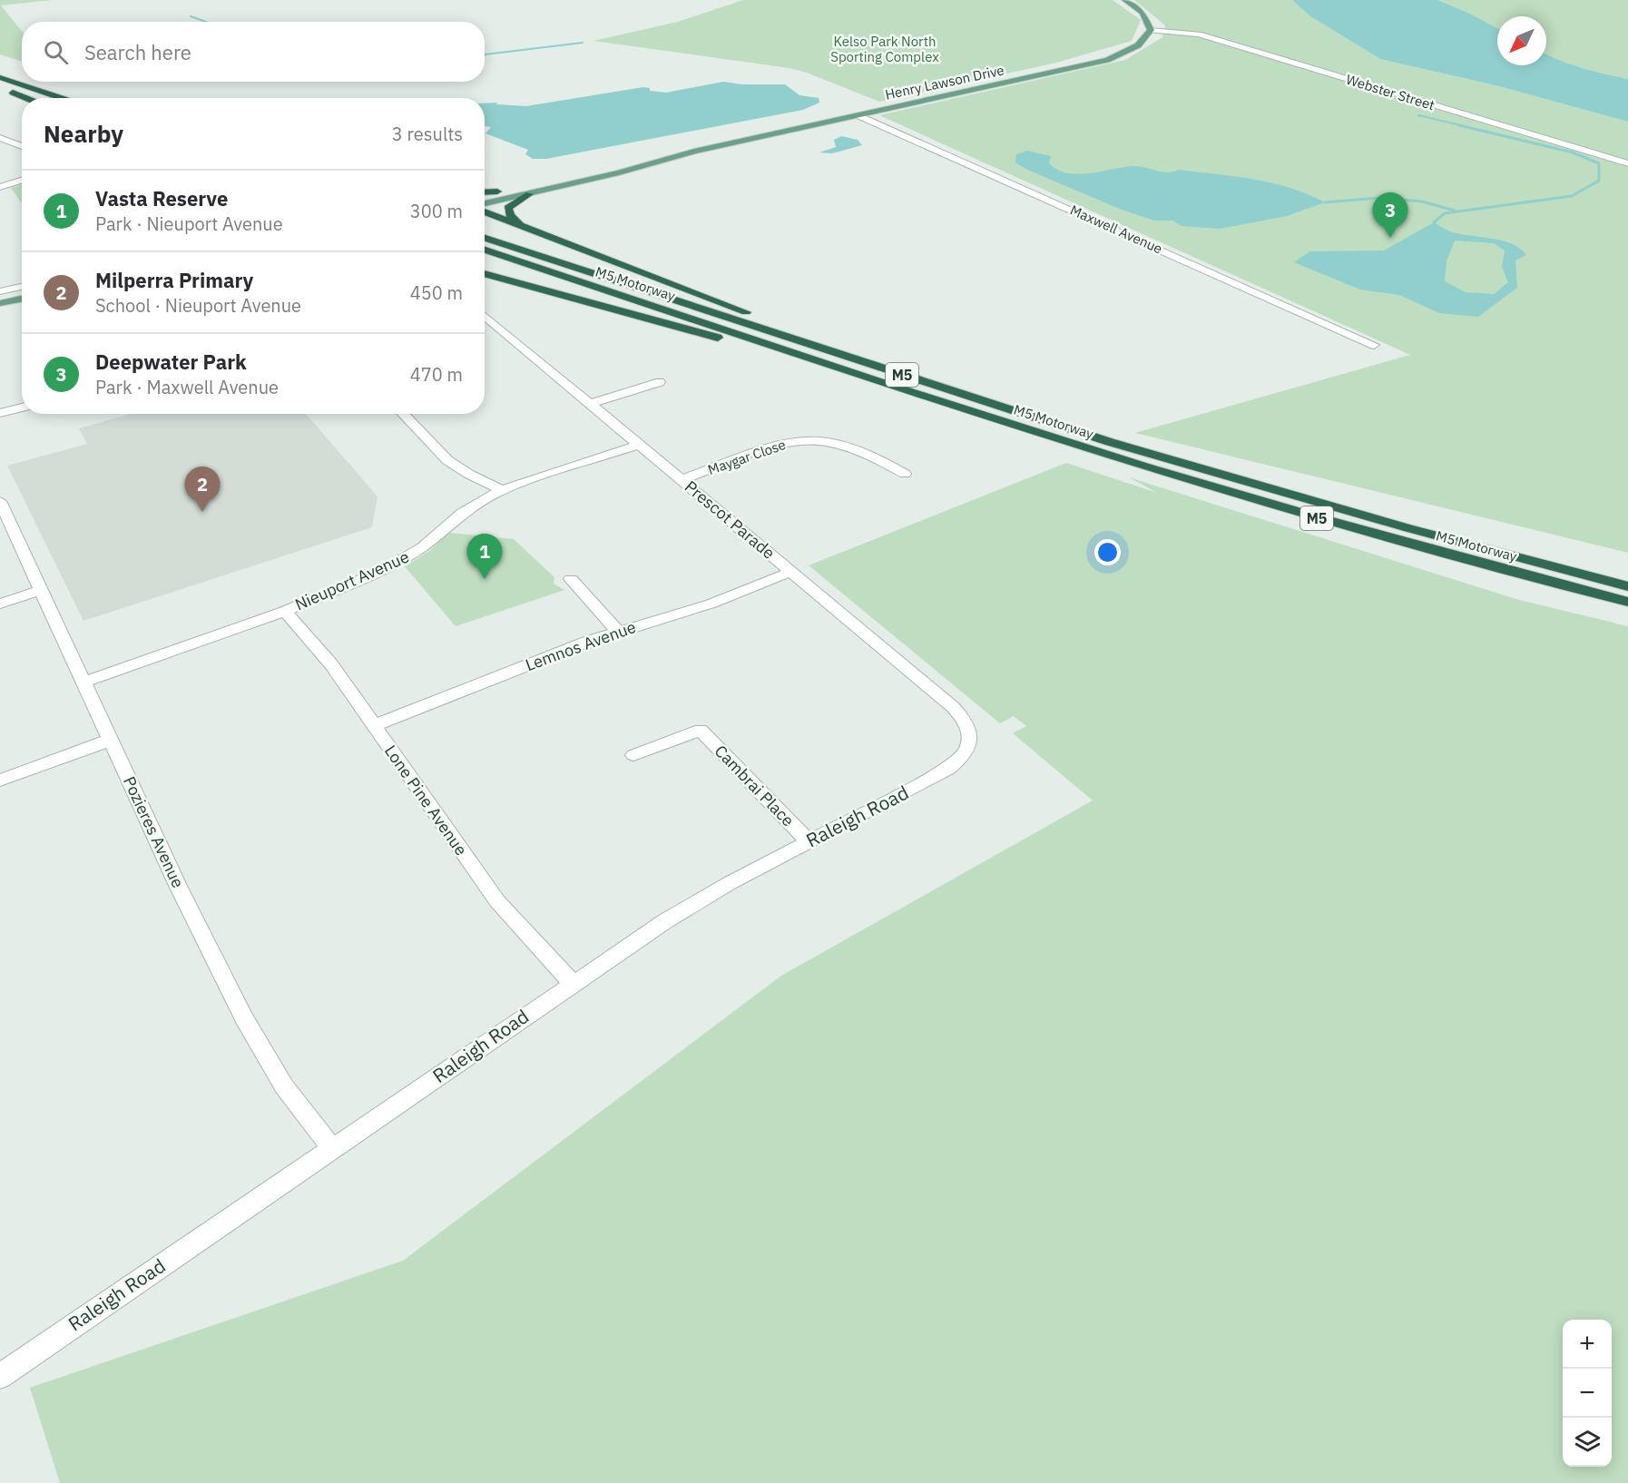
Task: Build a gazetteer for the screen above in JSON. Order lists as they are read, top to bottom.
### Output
{
  "streets": {
    "highway": ["M5 Motorway", "M5"],
    "main road": ["Henry Lawson Drive"],
    "street": [
      "Webster Street",
      "Maxwell Avenue",
      "Maygar Close",
      "Prescot Parade",
      "Nieuport Avenue",
      "Lemnos Avenue",
      "Cambrai Place",
      "Lone Pine Avenue",
      "Raleigh Road",
      "Pozieres Avenue"
    ]
  },
  "crossings": [
    ["Henry Lawson Drive", "Webster Street"],
    ["Henry Lawson Drive", "Maxwell Avenue"],
    ["Maygar Close", "Prescot Parade"],
    ["Prescot Parade", "Nieuport Avenue"],
    ["Prescot Parade", "Lemnos Avenue"],
    ["Prescot Parade", "Raleigh Road"],
    ["Nieuport Avenue", "Lone Pine Avenue"],
    ["Nieuport Avenue", "Pozieres Avenue"],
    ["Lemnos Avenue", "Lone Pine Avenue"],
    ["Cambrai Place", "Raleigh Road"],
    ["Lone Pine Avenue", "Raleigh Road"],
    ["Raleigh Road", "Pozieres Avenue"]
  ],
  "parks": ["Kelso Park North Sporting Complex"],
  "north": "bottom left",
  "page": {
    "search": "Search here",
    "heading": ["Nearby", "3 results"],
    "list": [
      {
        "mark": "1",
        "name": "Vasta Reserve",
        "note": "Park · Nieuport Avenue",
        "value": "300 m"
      },
      {
        "mark": "2",
        "name": "Milperra Primary",
        "note": "School · Nieuport Avenue",
        "value": "450 m"
      },
      {
        "mark": "3",
        "name": "Deepwater Park",
        "note": "Park · Maxwell Avenue",
        "value": "470 m"
      }
    ],
    "pins": ["3", "2", "1"],
    "map_buttons": ["+", "−"]
  }
}
